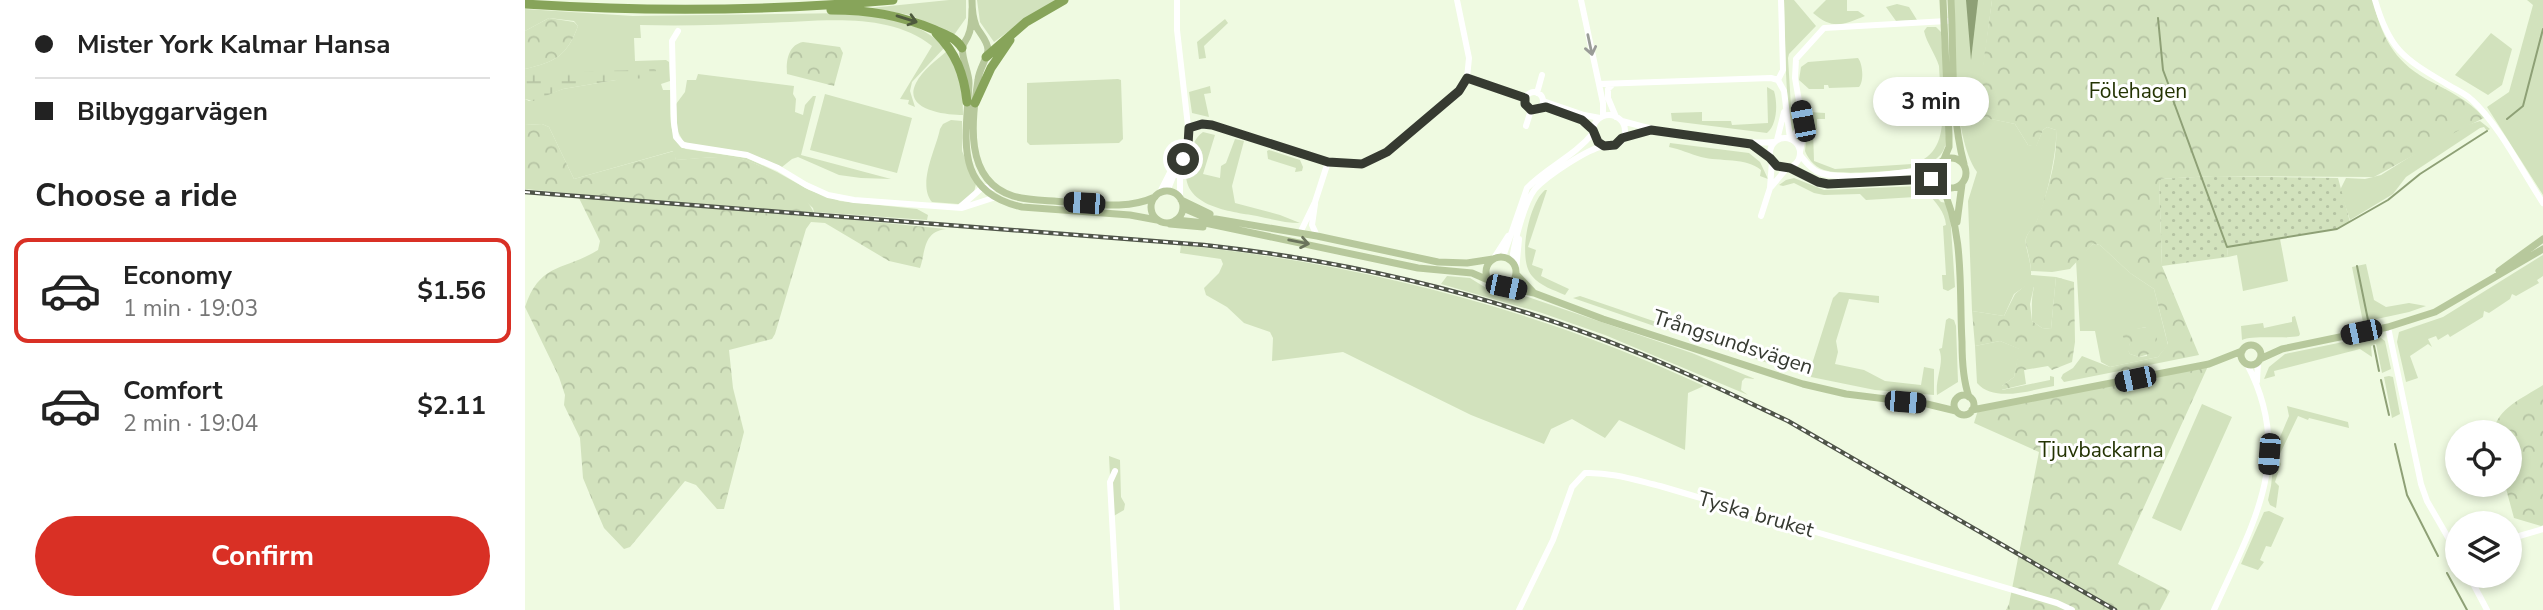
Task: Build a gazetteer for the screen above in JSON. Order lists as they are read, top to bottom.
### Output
{
  "streets": {
    "main road": ["Trångsundsvägen"],
    "street": ["Tyska bruket"]
  },
  "parks": ["Fölehagen", "Tjuvbackarna"],
  "page": {
    "banner": ["Mister York Kalmar Hansa", "Bilbyggarvägen"],
    "bubble": "3 min",
    "heading": "Choose a ride",
    "list": [
      {
        "name": "Economy",
        "note": "1 min · 19:03",
        "value": "$1.56"
      },
      {
        "name": "Comfort",
        "note": "2 min · 19:04",
        "value": "$2.11"
      }
    ],
    "buttons": "Confirm"
  }
}
